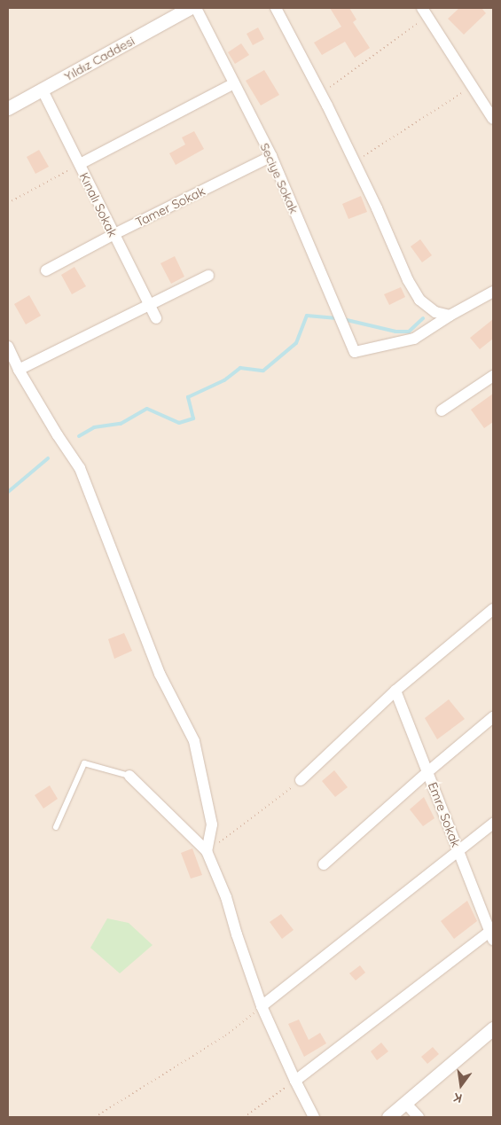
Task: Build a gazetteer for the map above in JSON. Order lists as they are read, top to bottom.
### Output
{
  "streets": {
    "street": [
      "Yıldız Caddesi",
      "Seciye Sokak",
      "Kınalı Sokak",
      "Tamer Sokak",
      "Emre Sokak"
    ]
  },
  "crossings": [
    ["Yıldız Caddesi", "Kınalı Sokak"],
    ["Seciye Sokak", "Tamer Sokak"],
    ["Kınalı Sokak", "Tamer Sokak"]
  ],
  "north": "bottom"
}
